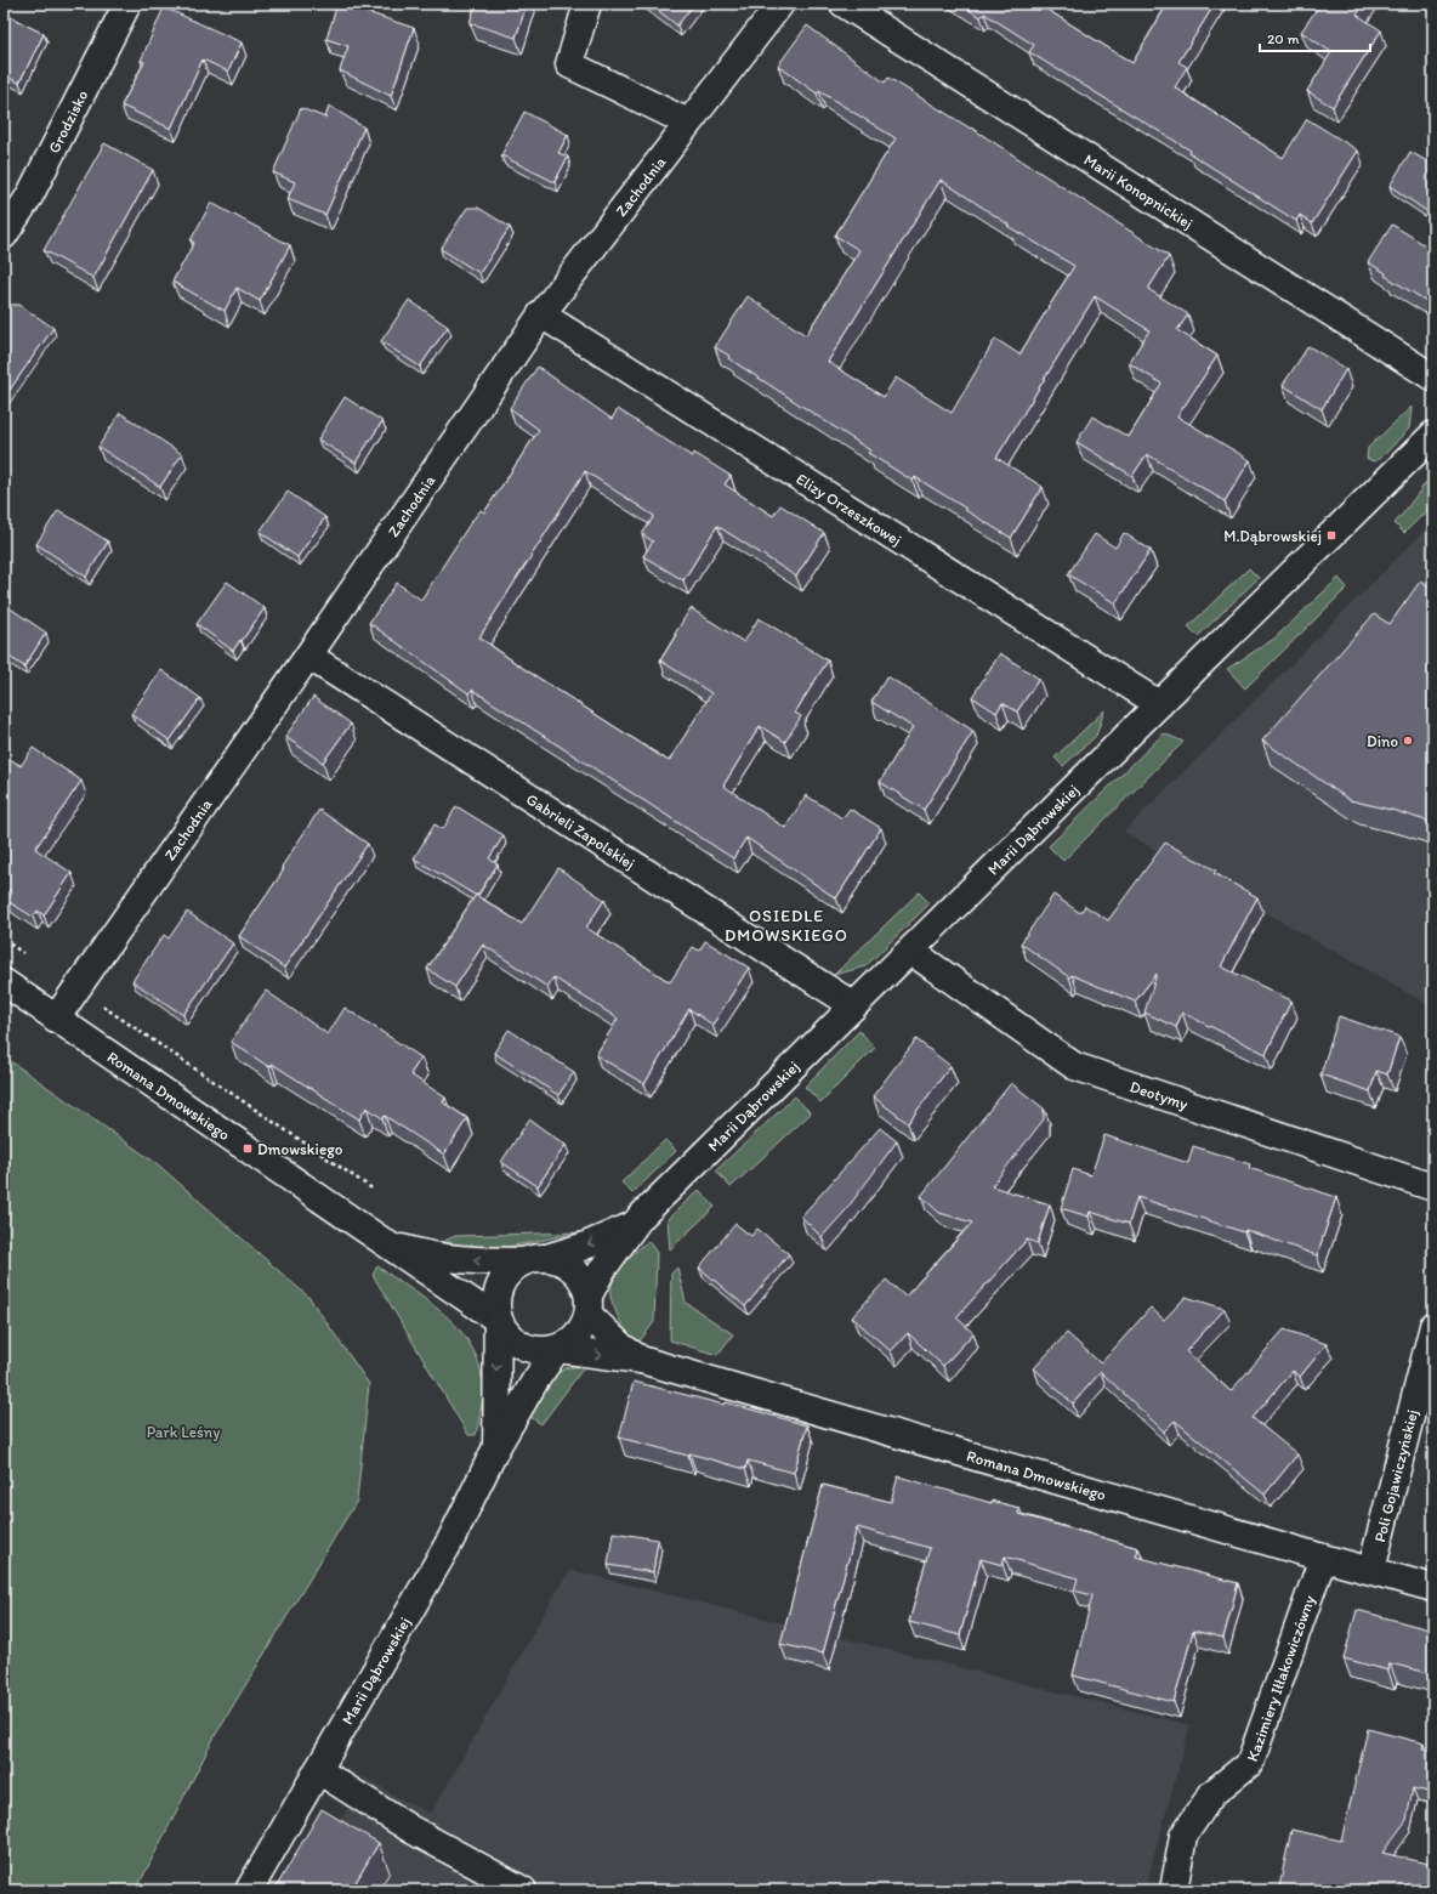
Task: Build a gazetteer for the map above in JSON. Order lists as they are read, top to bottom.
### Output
{
  "streets": {
    "street": [
      "Grodzisko",
      "Zachodnia",
      "Marii Konopnickiej",
      "Elizy Orzeszkowej",
      "Marii Dąbrowskiej",
      "Gabrieli Zapolskiej",
      "Romana Dmowskiego",
      "Deotymy",
      "Poli Gojawiczyńskiej",
      "Kazimiery Iłłakowiczówny"
    ]
  },
  "crossings": [
    ["Zachodnia", "Elizy Orzeszkowej"],
    ["Zachodnia", "Gabrieli Zapolskiej"],
    ["Zachodnia", "Romana Dmowskiego"],
    ["Elizy Orzeszkowej", "Marii Dąbrowskiej"],
    ["Marii Dąbrowskiej", "Gabrieli Zapolskiej"],
    ["Marii Dąbrowskiej", "Romana Dmowskiego"],
    ["Marii Dąbrowskiej", "Deotymy"],
    ["Romana Dmowskiego", "Poli Gojawiczyńskiej"],
    ["Romana Dmowskiego", "Kazimiery Iłłakowiczówny"]
  ],
  "districts": ["OSIEDLE DMOWSKIEGO"],
  "parks": ["Park Leśny"],
  "places": {
    "transit": ["M.Dąbrowskiej", "Dmowskiego"],
    "other": ["Dino"]
  },
  "scale_bar": "20 m"
}
